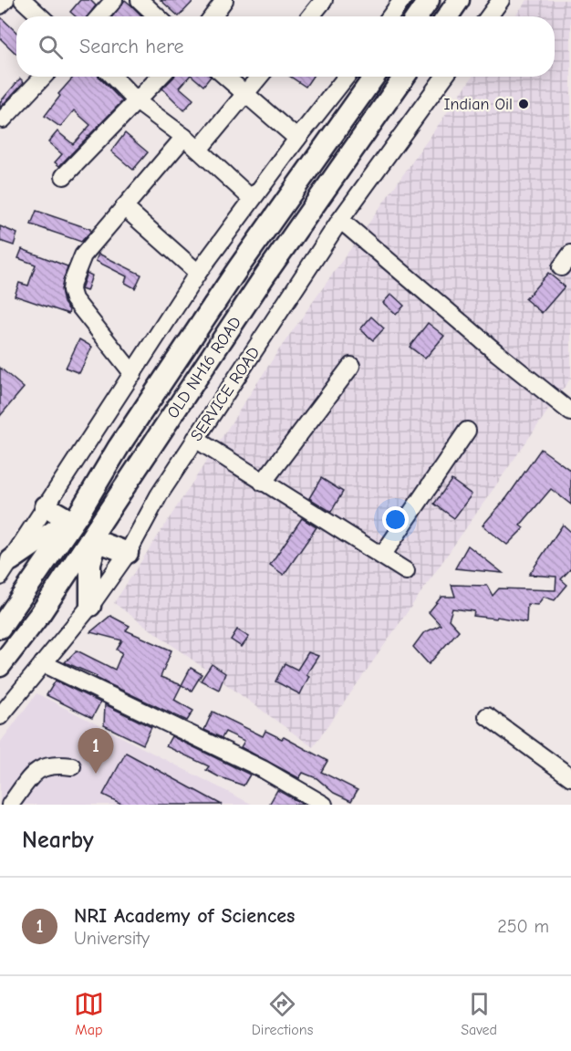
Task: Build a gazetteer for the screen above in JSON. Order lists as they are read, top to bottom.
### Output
{
  "streets": {
    "main road": ["OLD NH16 ROAD"],
    "street": ["SERVICE ROAD"]
  },
  "places": ["Indian Oil"],
  "page": {
    "search": "Search here",
    "pins": "1",
    "heading": "Nearby",
    "list": [
      {
        "mark": "1",
        "name": "NRI Academy of Sciences",
        "note": "University",
        "value": "250 m"
      }
    ],
    "nav": ["Map", "Directions", "Saved"]
  }
}
